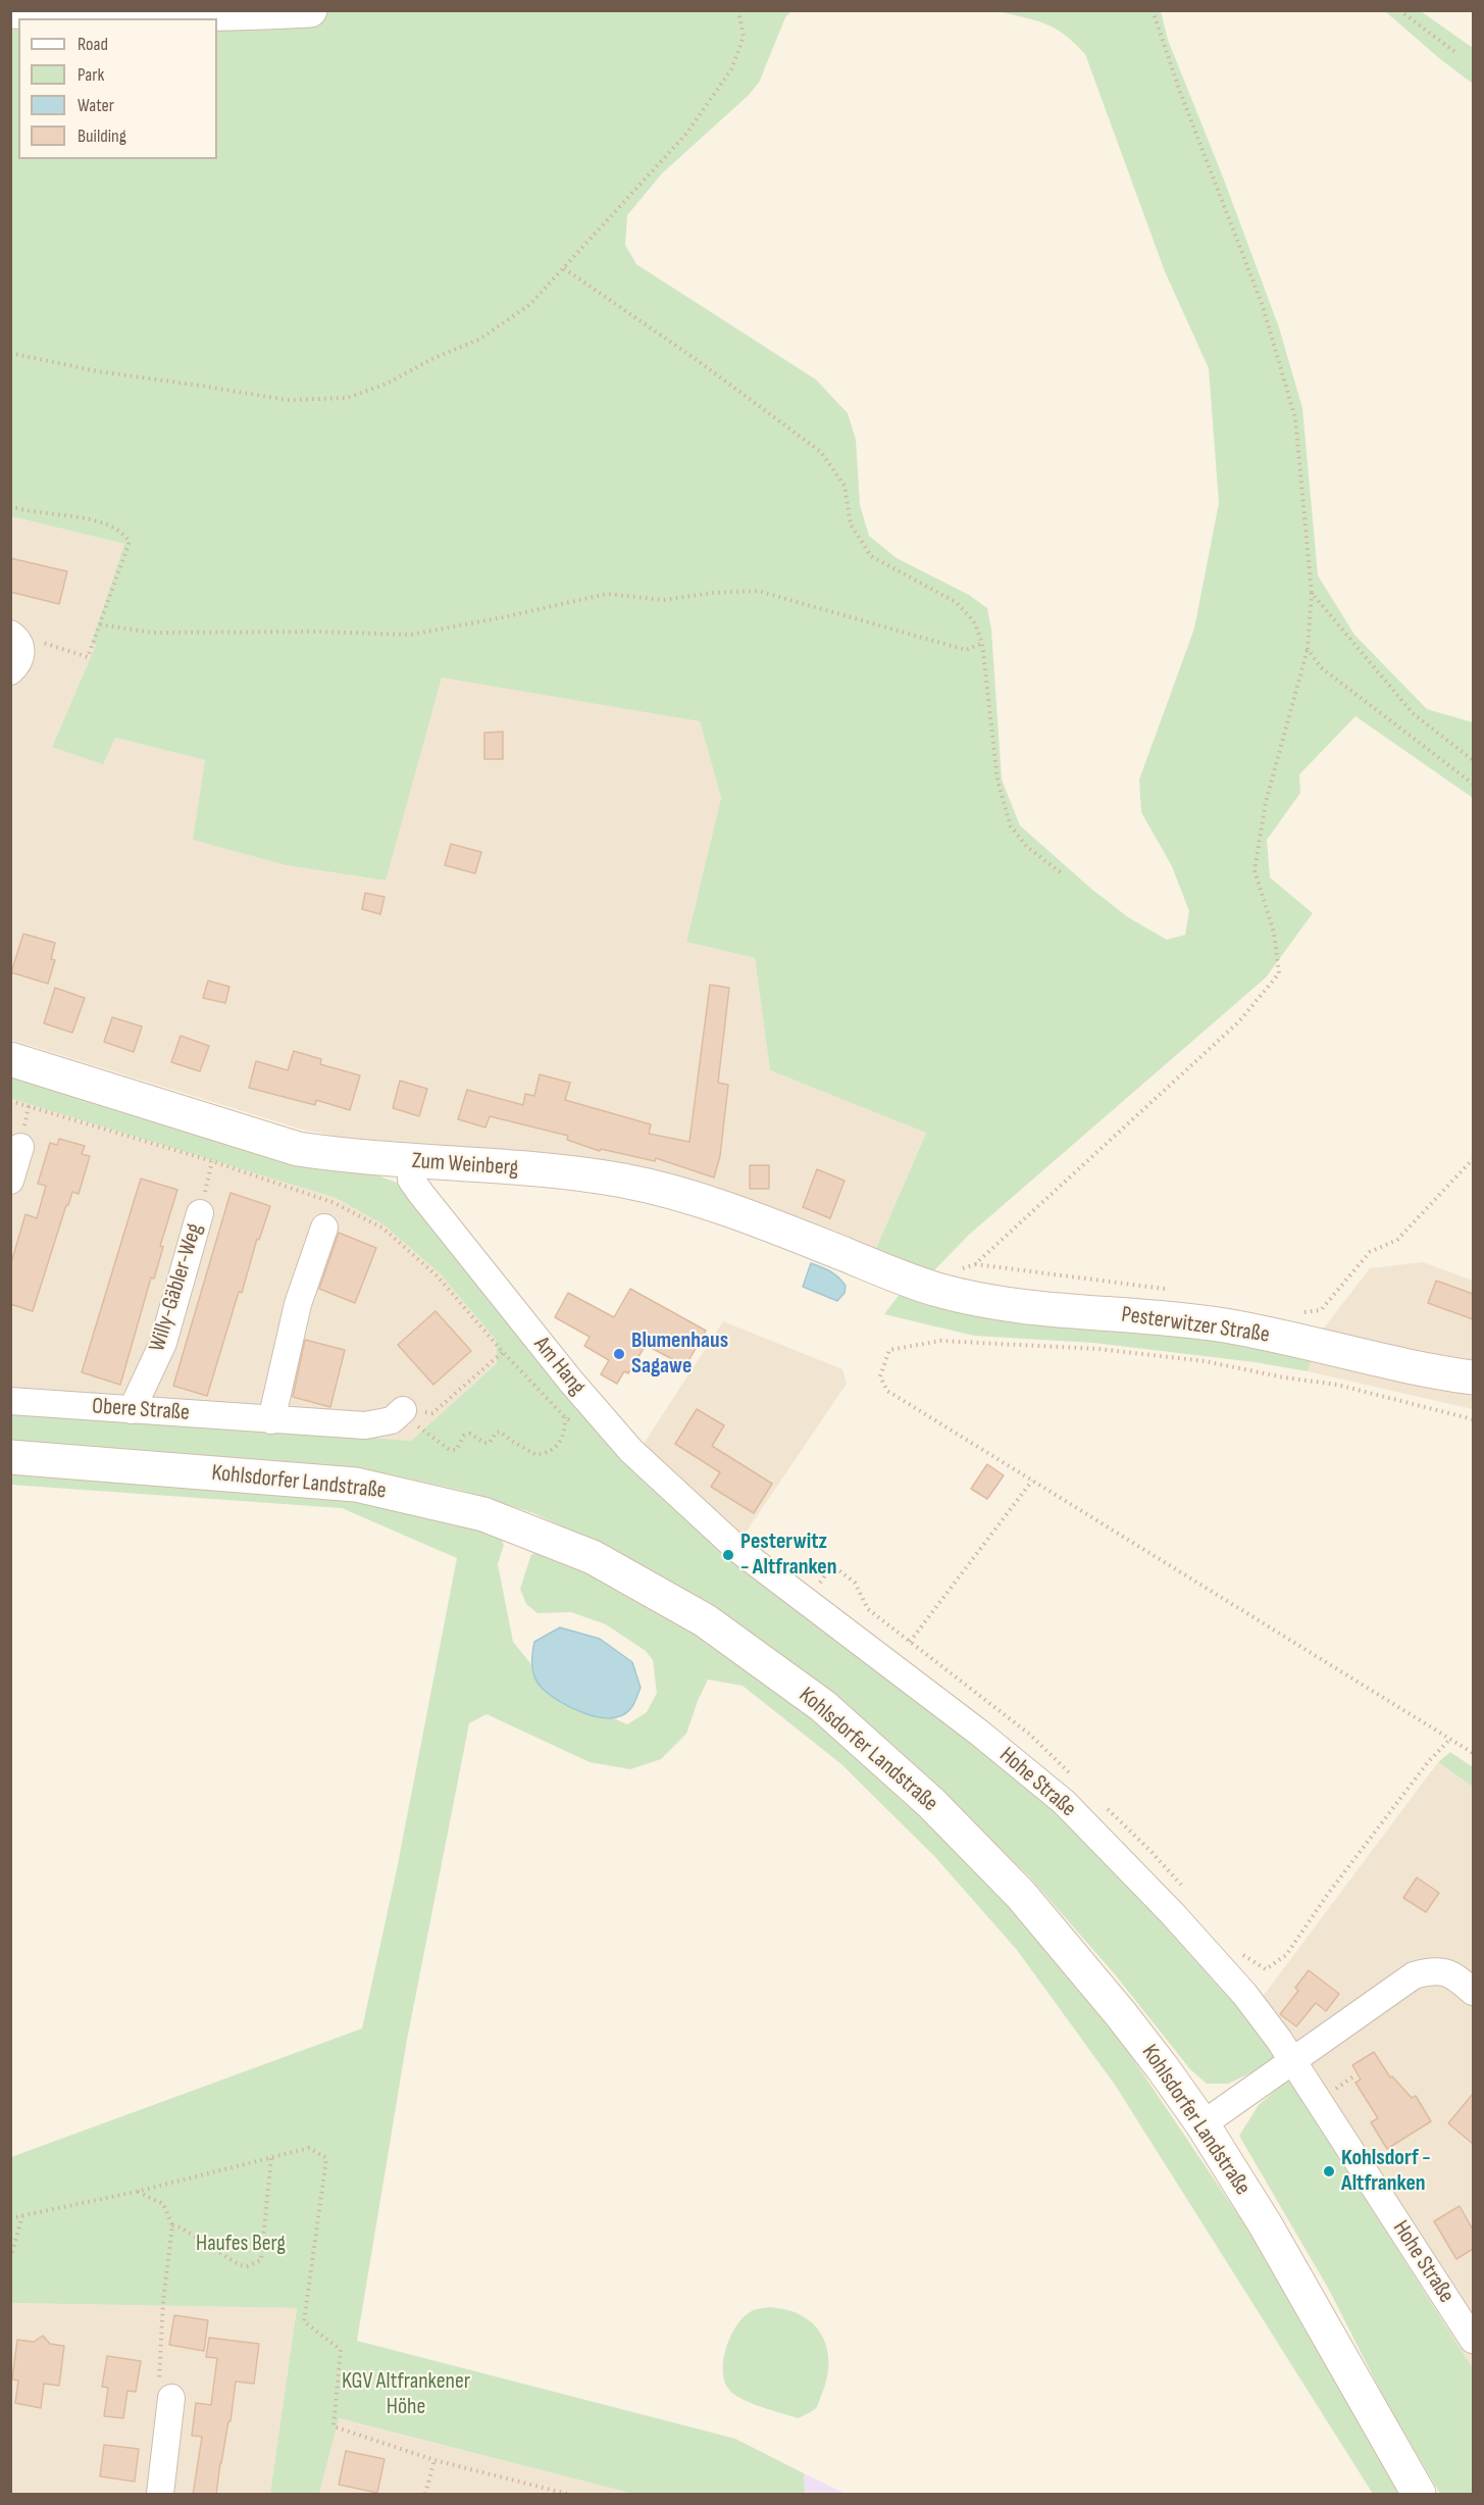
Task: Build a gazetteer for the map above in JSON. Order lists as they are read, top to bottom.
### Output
{
  "streets": {
    "street": [
      "Zum Weinberg",
      "Willy-Gäbler-Weg",
      "Pesterwitzer Straße",
      "Am Hang",
      "Obere Straße",
      "Kohlsdorfer Landstraße",
      "Hohe Straße"
    ]
  },
  "crossings": [
    ["Zum Weinberg", "Pesterwitzer Straße"],
    ["Zum Weinberg", "Am Hang"],
    ["Willy-Gäbler-Weg", "Obere Straße"],
    ["Am Hang", "Hohe Straße"]
  ],
  "parks": ["Haufes Berg", "KGV Altfrankener Höhe"],
  "places": ["Blumenhaus Sagawe", "Pesterwitz - Altfranken", "Kohlsdorf - Altfranken"],
  "legend": [
    "Road",
    "Park",
    "Water",
    "Building"
  ]
}
